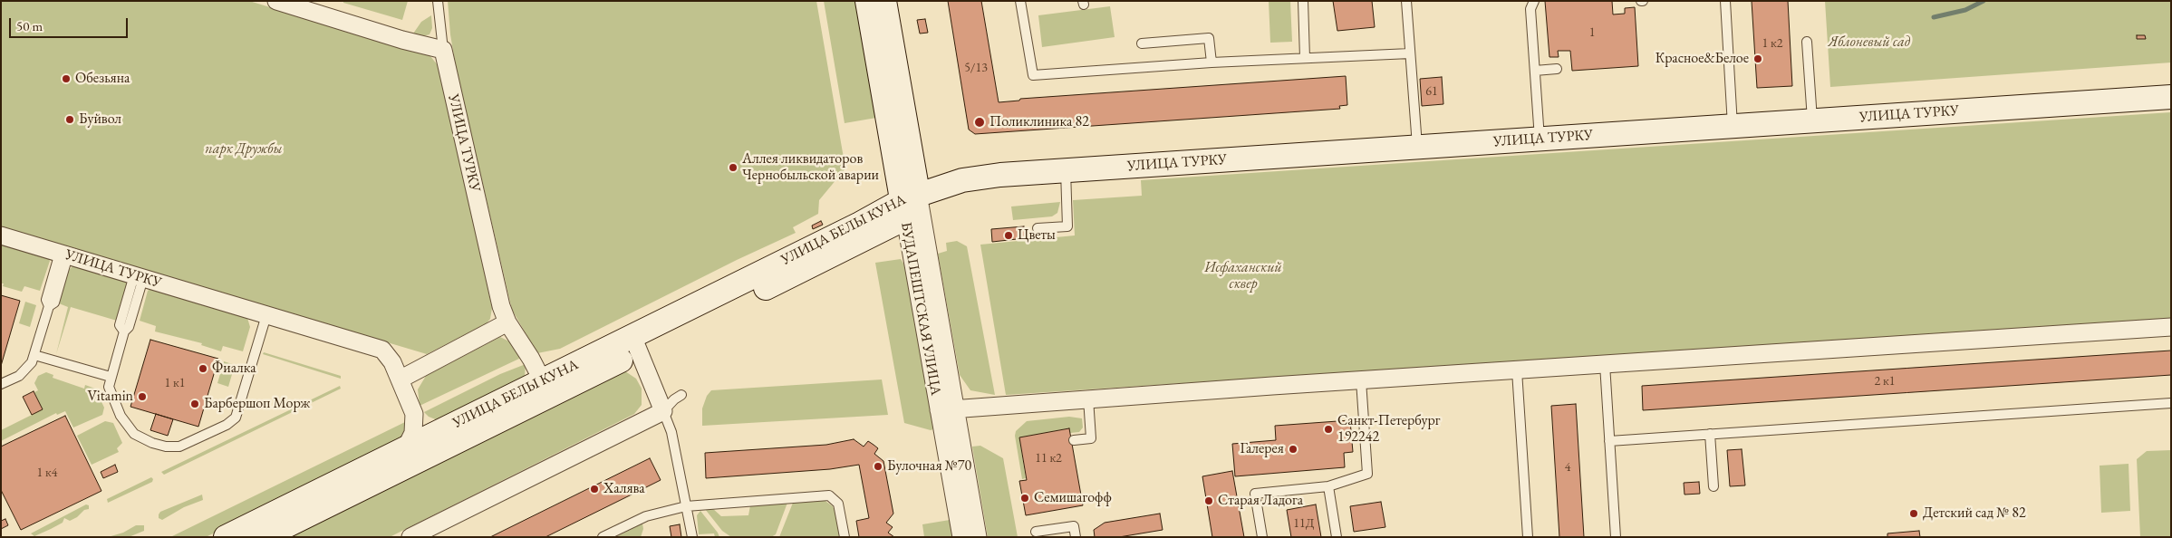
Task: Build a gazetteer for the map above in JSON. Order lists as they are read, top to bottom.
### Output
{
  "streets": {
    "street": ["УЛИЦА ТУРКУ", "УЛИЦА БЕЛЫ КУНА", "БУДАПЕШТСКАЯ УЛИЦА"]
  },
  "crossings": [
    ["УЛИЦА ТУРКУ", "УЛИЦА БЕЛЫ КУНА"],
    ["УЛИЦА ТУРКУ", "БУДАПЕШТСКАЯ УЛИЦА"],
    ["УЛИЦА БЕЛЫ КУНА", "БУДАПЕШТСКАЯ УЛИЦА"]
  ],
  "parks": ["Яблоневый сад", "парк Дружбы", "Исфаханский сквер"],
  "places": [
    "Красное&Белое",
    "Обезьяна",
    "Буйвол",
    "Поликлиника 82",
    "Аллея ликвидаторов Чернобыльской аварии",
    "Цветы",
    "Фиалка",
    "Vitamin",
    "Барбершоп Морж",
    "Санкт-Петербург 192242",
    "Галерея",
    "Булочная №70",
    "Халява",
    "Семишагофф",
    "Старая Ладога",
    "Детский сад № 82"
  ],
  "house_numbers": [
    "1",
    "1 к2",
    "5/13",
    "61",
    "2 к1",
    "1 к1",
    "11 к2",
    "4",
    "1 к4",
    "11Д"
  ],
  "scale_bar": "50 m"
}
